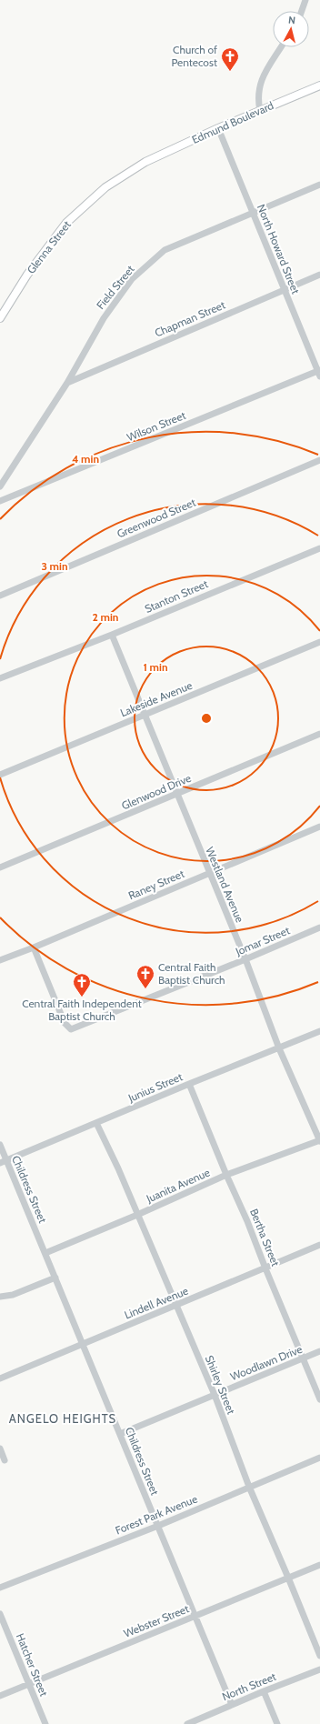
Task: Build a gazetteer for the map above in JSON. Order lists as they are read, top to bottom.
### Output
{
  "streets": {
    "main road": ["Edmund Boulevard", "Glenna Street"],
    "street": [
      "North Howard Street",
      "Field Street",
      "Chapman Street",
      "Wilson Street",
      "Greenwood Street",
      "Stanton Street",
      "Lakeside Avenue",
      "Glenwood Drive",
      "Raney Street",
      "Westland Avenue",
      "Jomar Street",
      "Junius Street",
      "Juanita Avenue",
      "Childress Street",
      "Bertha Street",
      "Lindell Avenue",
      "Woodlawn Drive",
      "Shirley Street",
      "Forest Park Avenue",
      "Webster Street",
      "Hatcher Street",
      "North Street"
    ]
  },
  "crossings": [
    ["Edmund Boulevard", "Glenna Street"],
    ["Edmund Boulevard", "North Howard Street"],
    ["North Howard Street", "Field Street"],
    ["North Howard Street", "Chapman Street"],
    ["North Howard Street", "Wilson Street"],
    ["Field Street", "Chapman Street"],
    ["Stanton Street", "Westland Avenue"],
    ["Lakeside Avenue", "Westland Avenue"],
    ["Glenwood Drive", "Westland Avenue"],
    ["Raney Street", "Westland Avenue"],
    ["Raney Street", "Jomar Street"],
    ["Westland Avenue", "Jomar Street"],
    ["Westland Avenue", "Junius Street"],
    ["Westland Avenue", "Juanita Avenue"],
    ["Junius Street", "Childress Street"],
    ["Junius Street", "Bertha Street"],
    ["Junius Street", "Shirley Street"],
    ["Juanita Avenue", "Childress Street"],
    ["Juanita Avenue", "Bertha Street"],
    ["Juanita Avenue", "Shirley Street"],
    ["Childress Street", "Lindell Avenue"],
    ["Childress Street", "Woodlawn Drive"],
    ["Childress Street", "Forest Park Avenue"],
    ["Childress Street", "Webster Street"],
    ["Childress Street", "North Street"],
    ["Bertha Street", "Lindell Avenue"],
    ["Bertha Street", "Woodlawn Drive"],
    ["Lindell Avenue", "Shirley Street"],
    ["Woodlawn Drive", "Shirley Street"],
    ["Shirley Street", "Forest Park Avenue"],
    ["Shirley Street", "Webster Street"],
    ["Webster Street", "Hatcher Street"]
  ],
  "districts": ["ANGELO HEIGHTS"],
  "places": {
    "church": ["Church of Pentecost", "Central Faith Baptist Church", "Central Faith Independent Baptist Church"]
  },
  "north": "top",
  "rings": [
    "4 min",
    "3 min",
    "2 min",
    "1 min"
  ]
}
